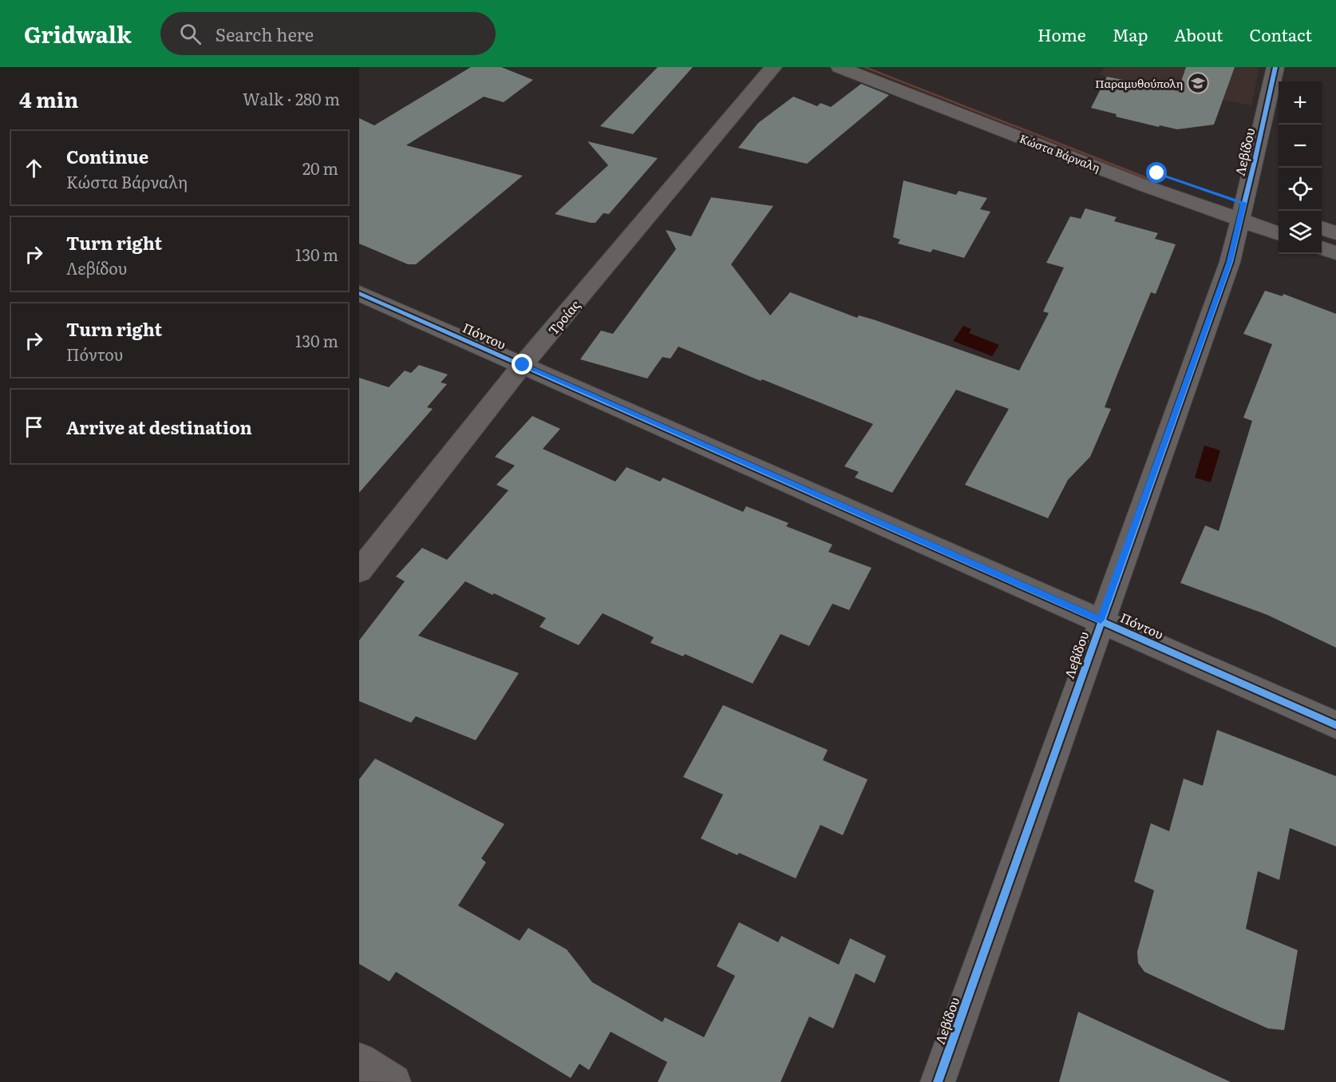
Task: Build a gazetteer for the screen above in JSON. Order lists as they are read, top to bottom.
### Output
{
  "streets": {
    "street": [
      "Λεβίδου",
      "Κώστα Βάρναλη",
      "Τροίας",
      "Πόντου"
    ]
  },
  "crossings": [
    ["Λεβίδου", "Κώστα Βάρναλη"],
    ["Λεβίδου", "Πόντου"],
    ["Τροίας", "Πόντου"]
  ],
  "places": {
    "school or university": ["Παραμυθούπολη"]
  },
  "page": {
    "header": "Gridwalk",
    "search": "Search here",
    "nav": [
      "Home",
      "Map",
      "About",
      "Contact"
    ],
    "heading": ["4 min", "Walk · 280 m"],
    "map_buttons": ["+", "−"],
    "list": [
      ["Continue", "Κώστα Βάρναλη", "20 m"],
      ["Turn right", "Λεβίδου", "130 m"],
      ["Turn right", "Πόντου", "130 m"],
      "Arrive at destination"
    ]
  }
}
